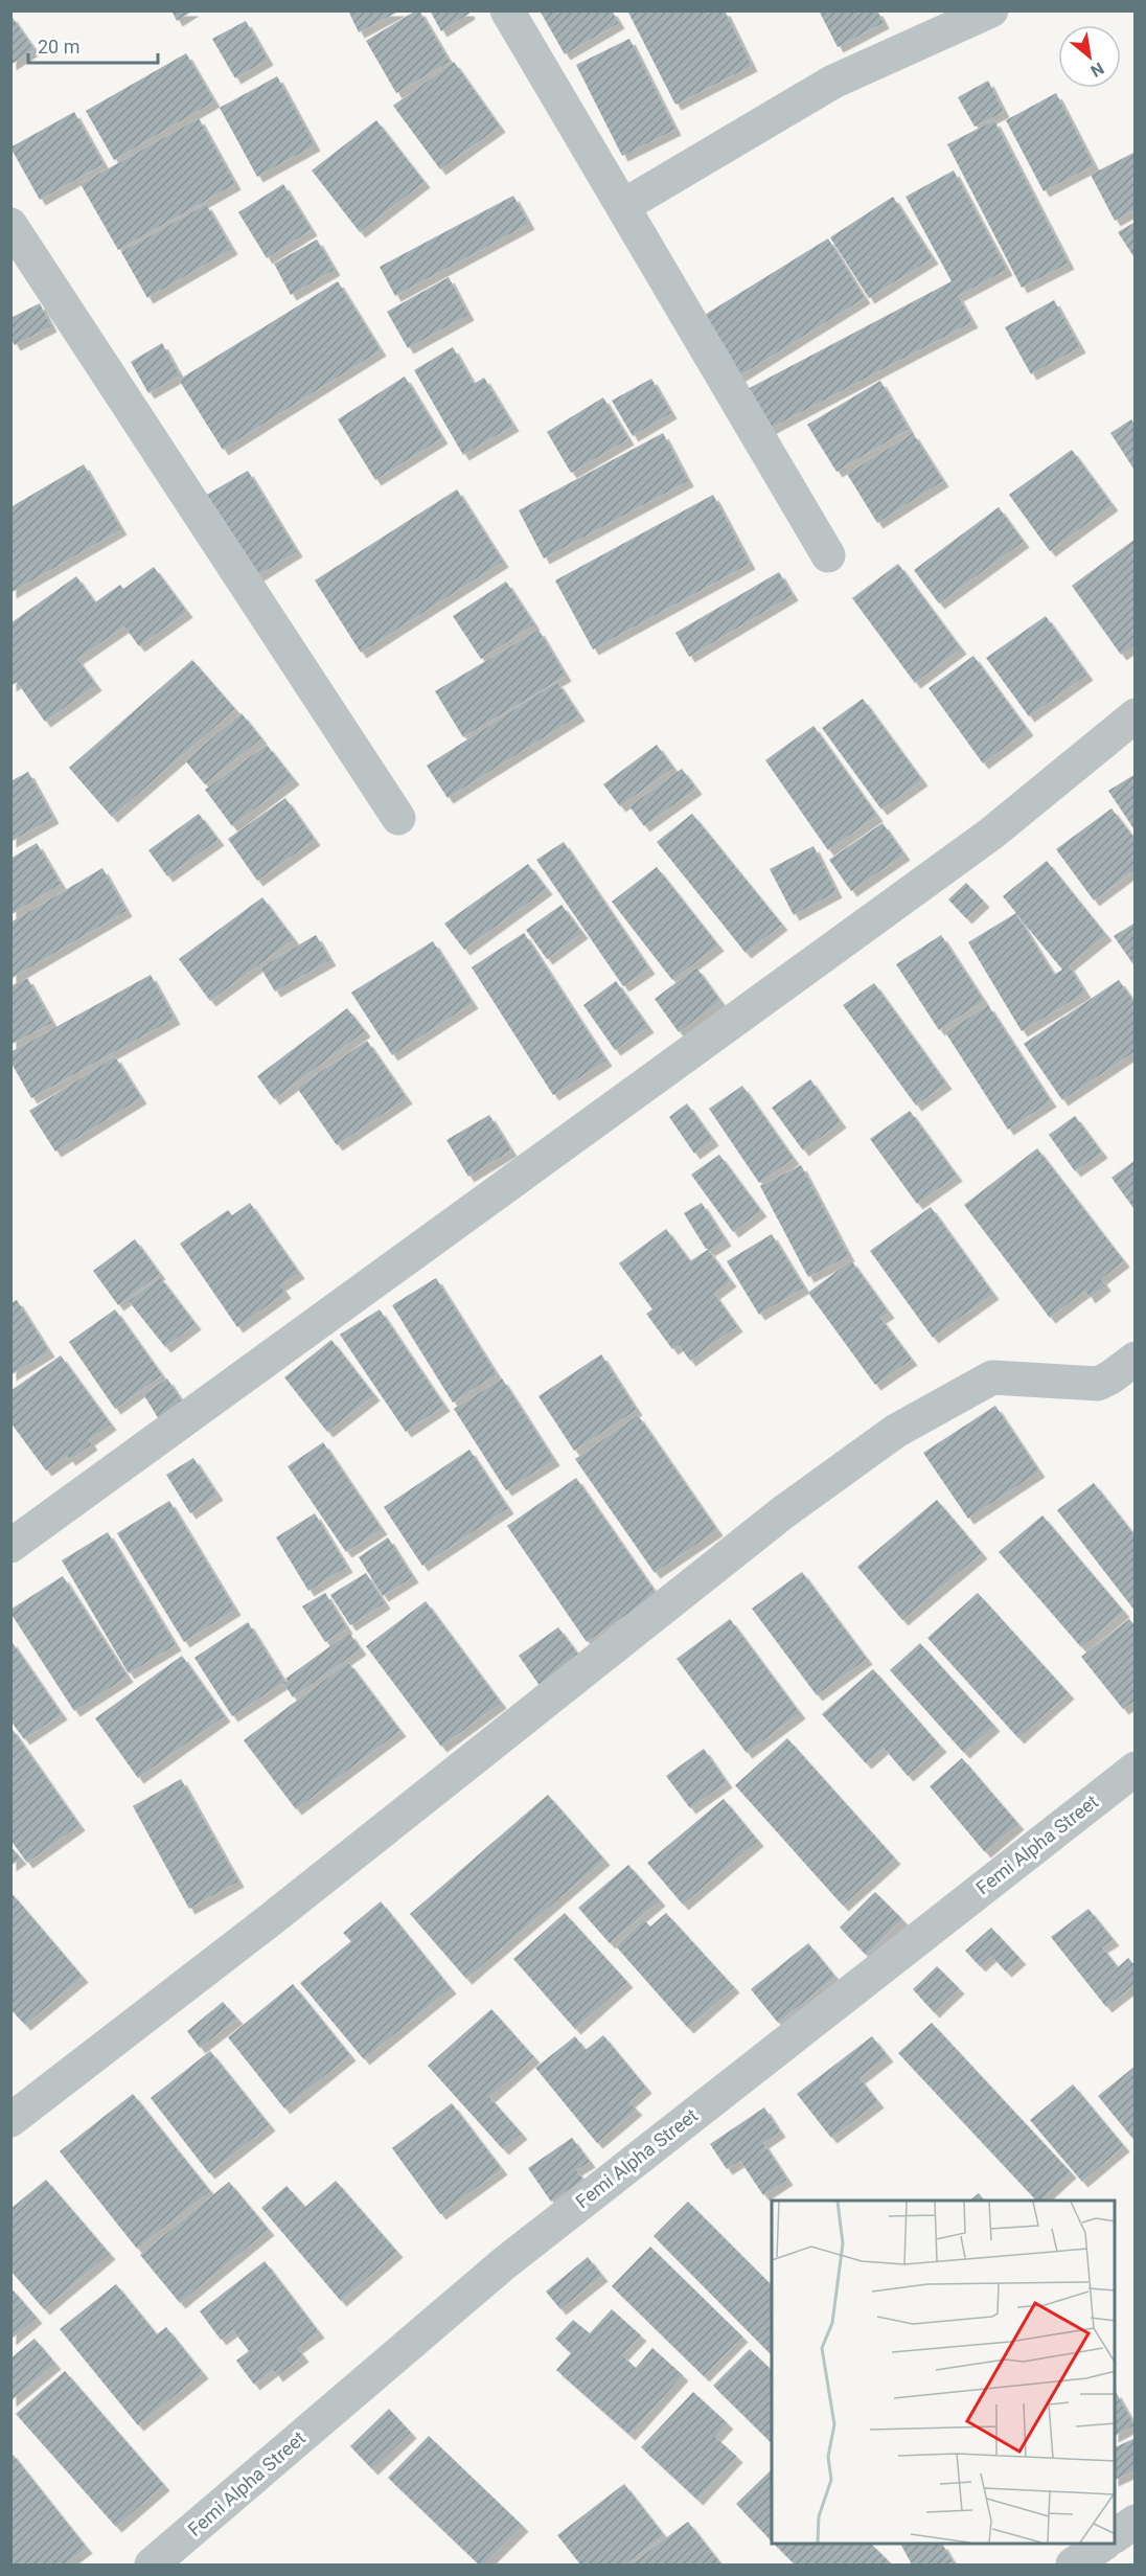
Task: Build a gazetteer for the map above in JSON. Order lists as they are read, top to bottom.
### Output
{
  "streets": {
    "street": ["Femi Alpha Street"]
  },
  "scale_bar": "20 m",
  "north": "bottom right"
}
